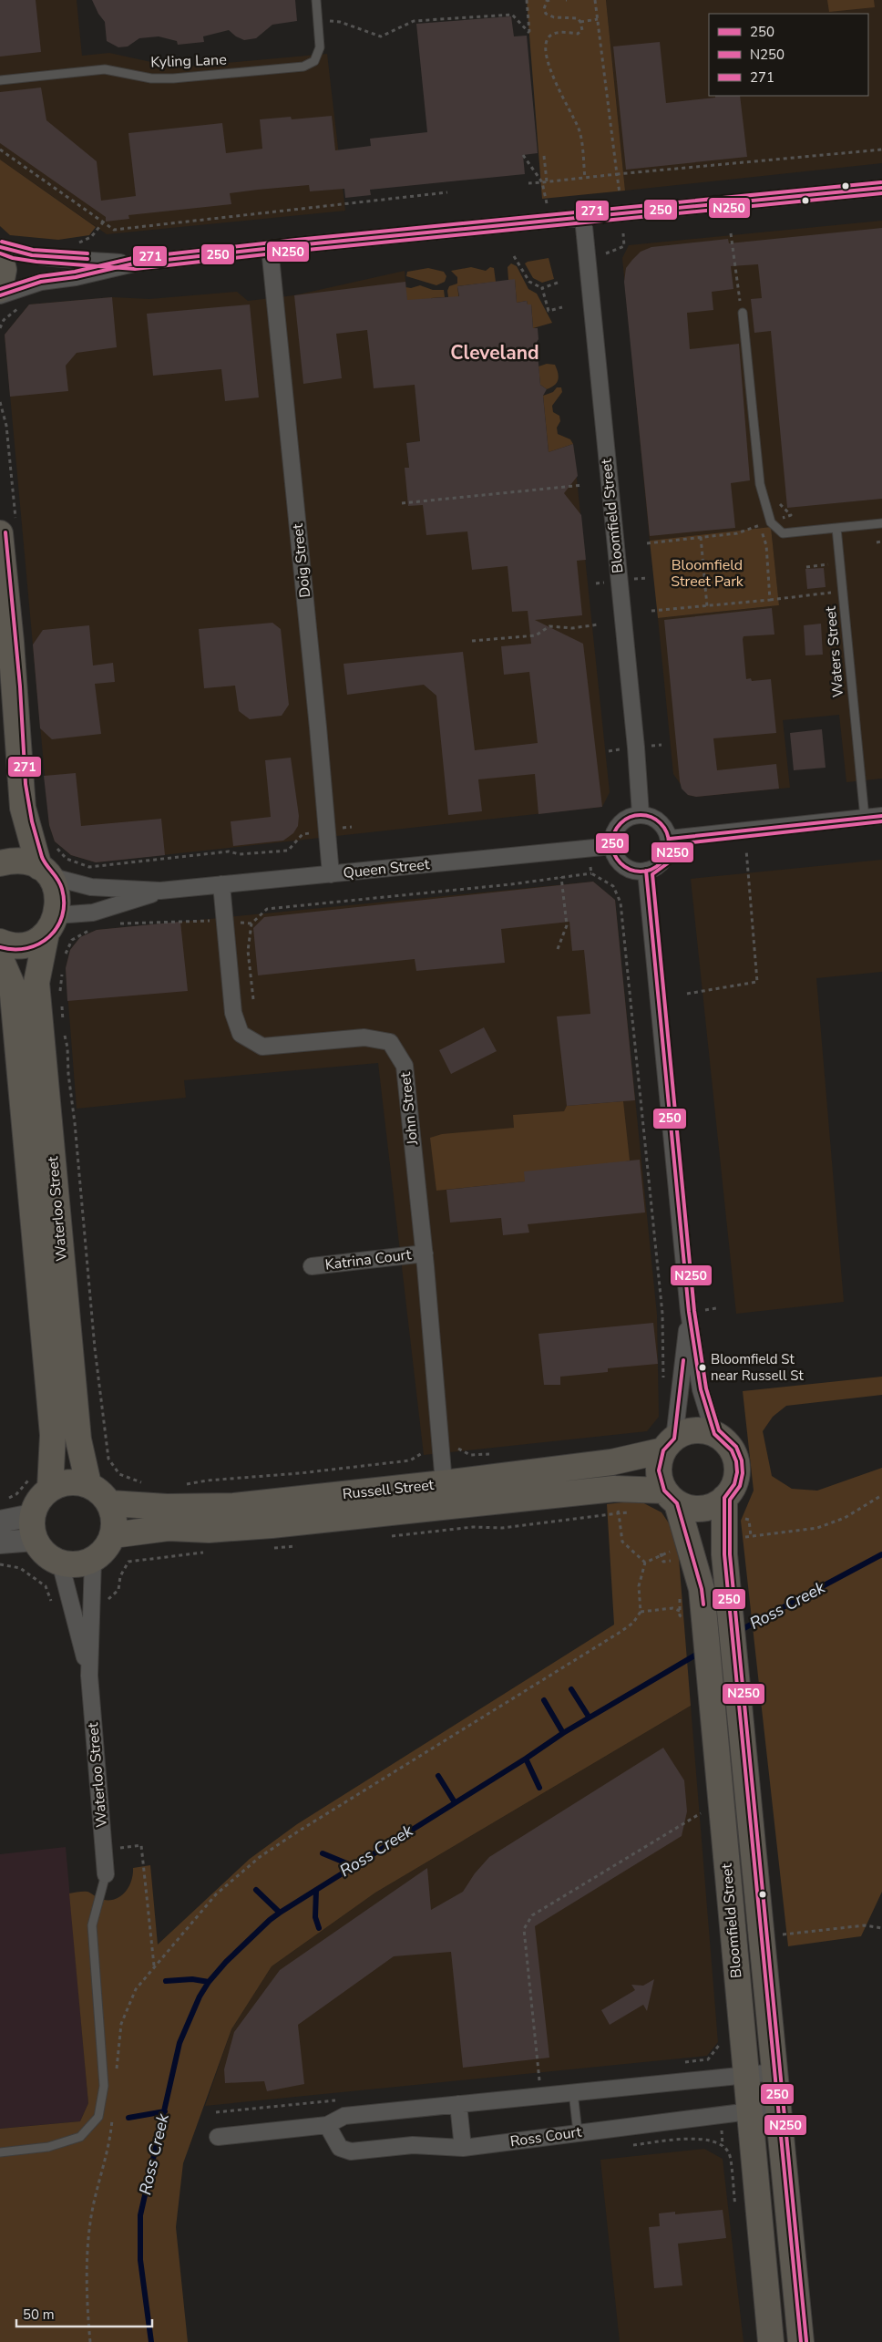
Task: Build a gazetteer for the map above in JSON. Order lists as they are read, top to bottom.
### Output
{
  "streets": {
    "highway": ["Bloomfield Street", "Waterloo Street", "Russell Street"],
    "street": [
      "Doig Street",
      "Queen Street",
      "John Street",
      "Katrina Court",
      "Ross Court"
    ],
    "lane": ["Kyling Lane", "Waters Street"]
  },
  "crossings": [
    ["Bloomfield Street", "Queen Street"],
    ["Bloomfield Street", "Russell Street"],
    ["Bloomfield Street", "Ross Court"],
    ["Doig Street", "Queen Street"],
    ["Queen Street", "John Street"],
    ["Queen Street", "Waterloo Street"],
    ["John Street", "Katrina Court"],
    ["John Street", "Russell Street"],
    ["Waterloo Street", "Russell Street"]
  ],
  "districts": ["Cleveland"],
  "water": ["Ross Creek"],
  "parks": ["Bloomfield Street Park"],
  "places": ["Bloomfield St near Russell St"],
  "lines": ["transit line 271", "transit line 250", "transit line N250"],
  "legend": ["250", "N250", "271"],
  "scale_bar": "50 m"
}
